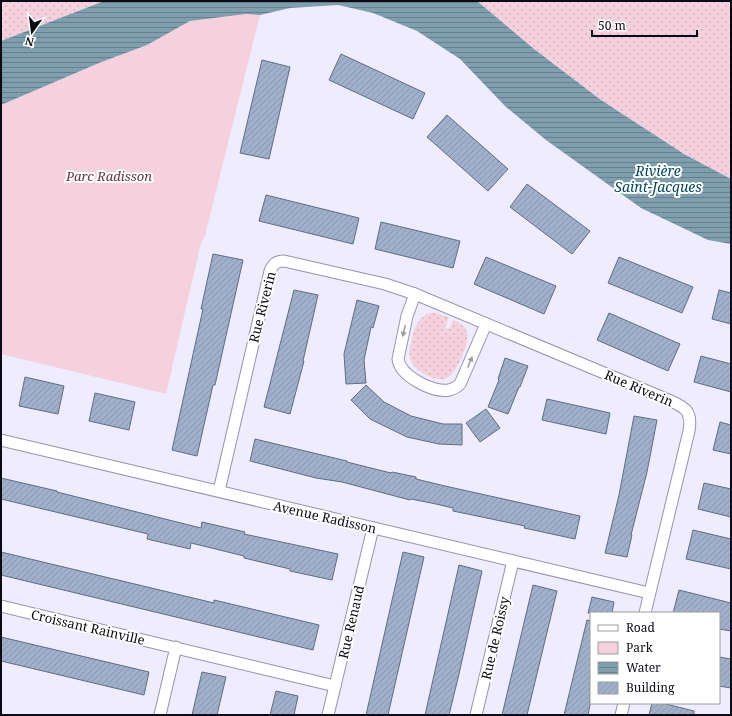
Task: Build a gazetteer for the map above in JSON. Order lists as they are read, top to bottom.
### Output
{
  "streets": {
    "street": [
      "Rue Riverin",
      "Avenue Radisson",
      "Rue Renaud",
      "Croissant Rainville",
      "Rue de Roissy"
    ]
  },
  "crossings": [
    ["Rue Riverin", "Avenue Radisson"],
    ["Avenue Radisson", "Rue Renaud"],
    ["Avenue Radisson", "Rue de Roissy"],
    ["Rue Renaud", "Croissant Rainville"]
  ],
  "water": ["Rivière Saint-Jacques"],
  "parks": ["Parc Radisson"],
  "legend": [
    "Road",
    "Park",
    "Water",
    "Building"
  ],
  "scale_bar": "50 m",
  "north": "bottom"
}
